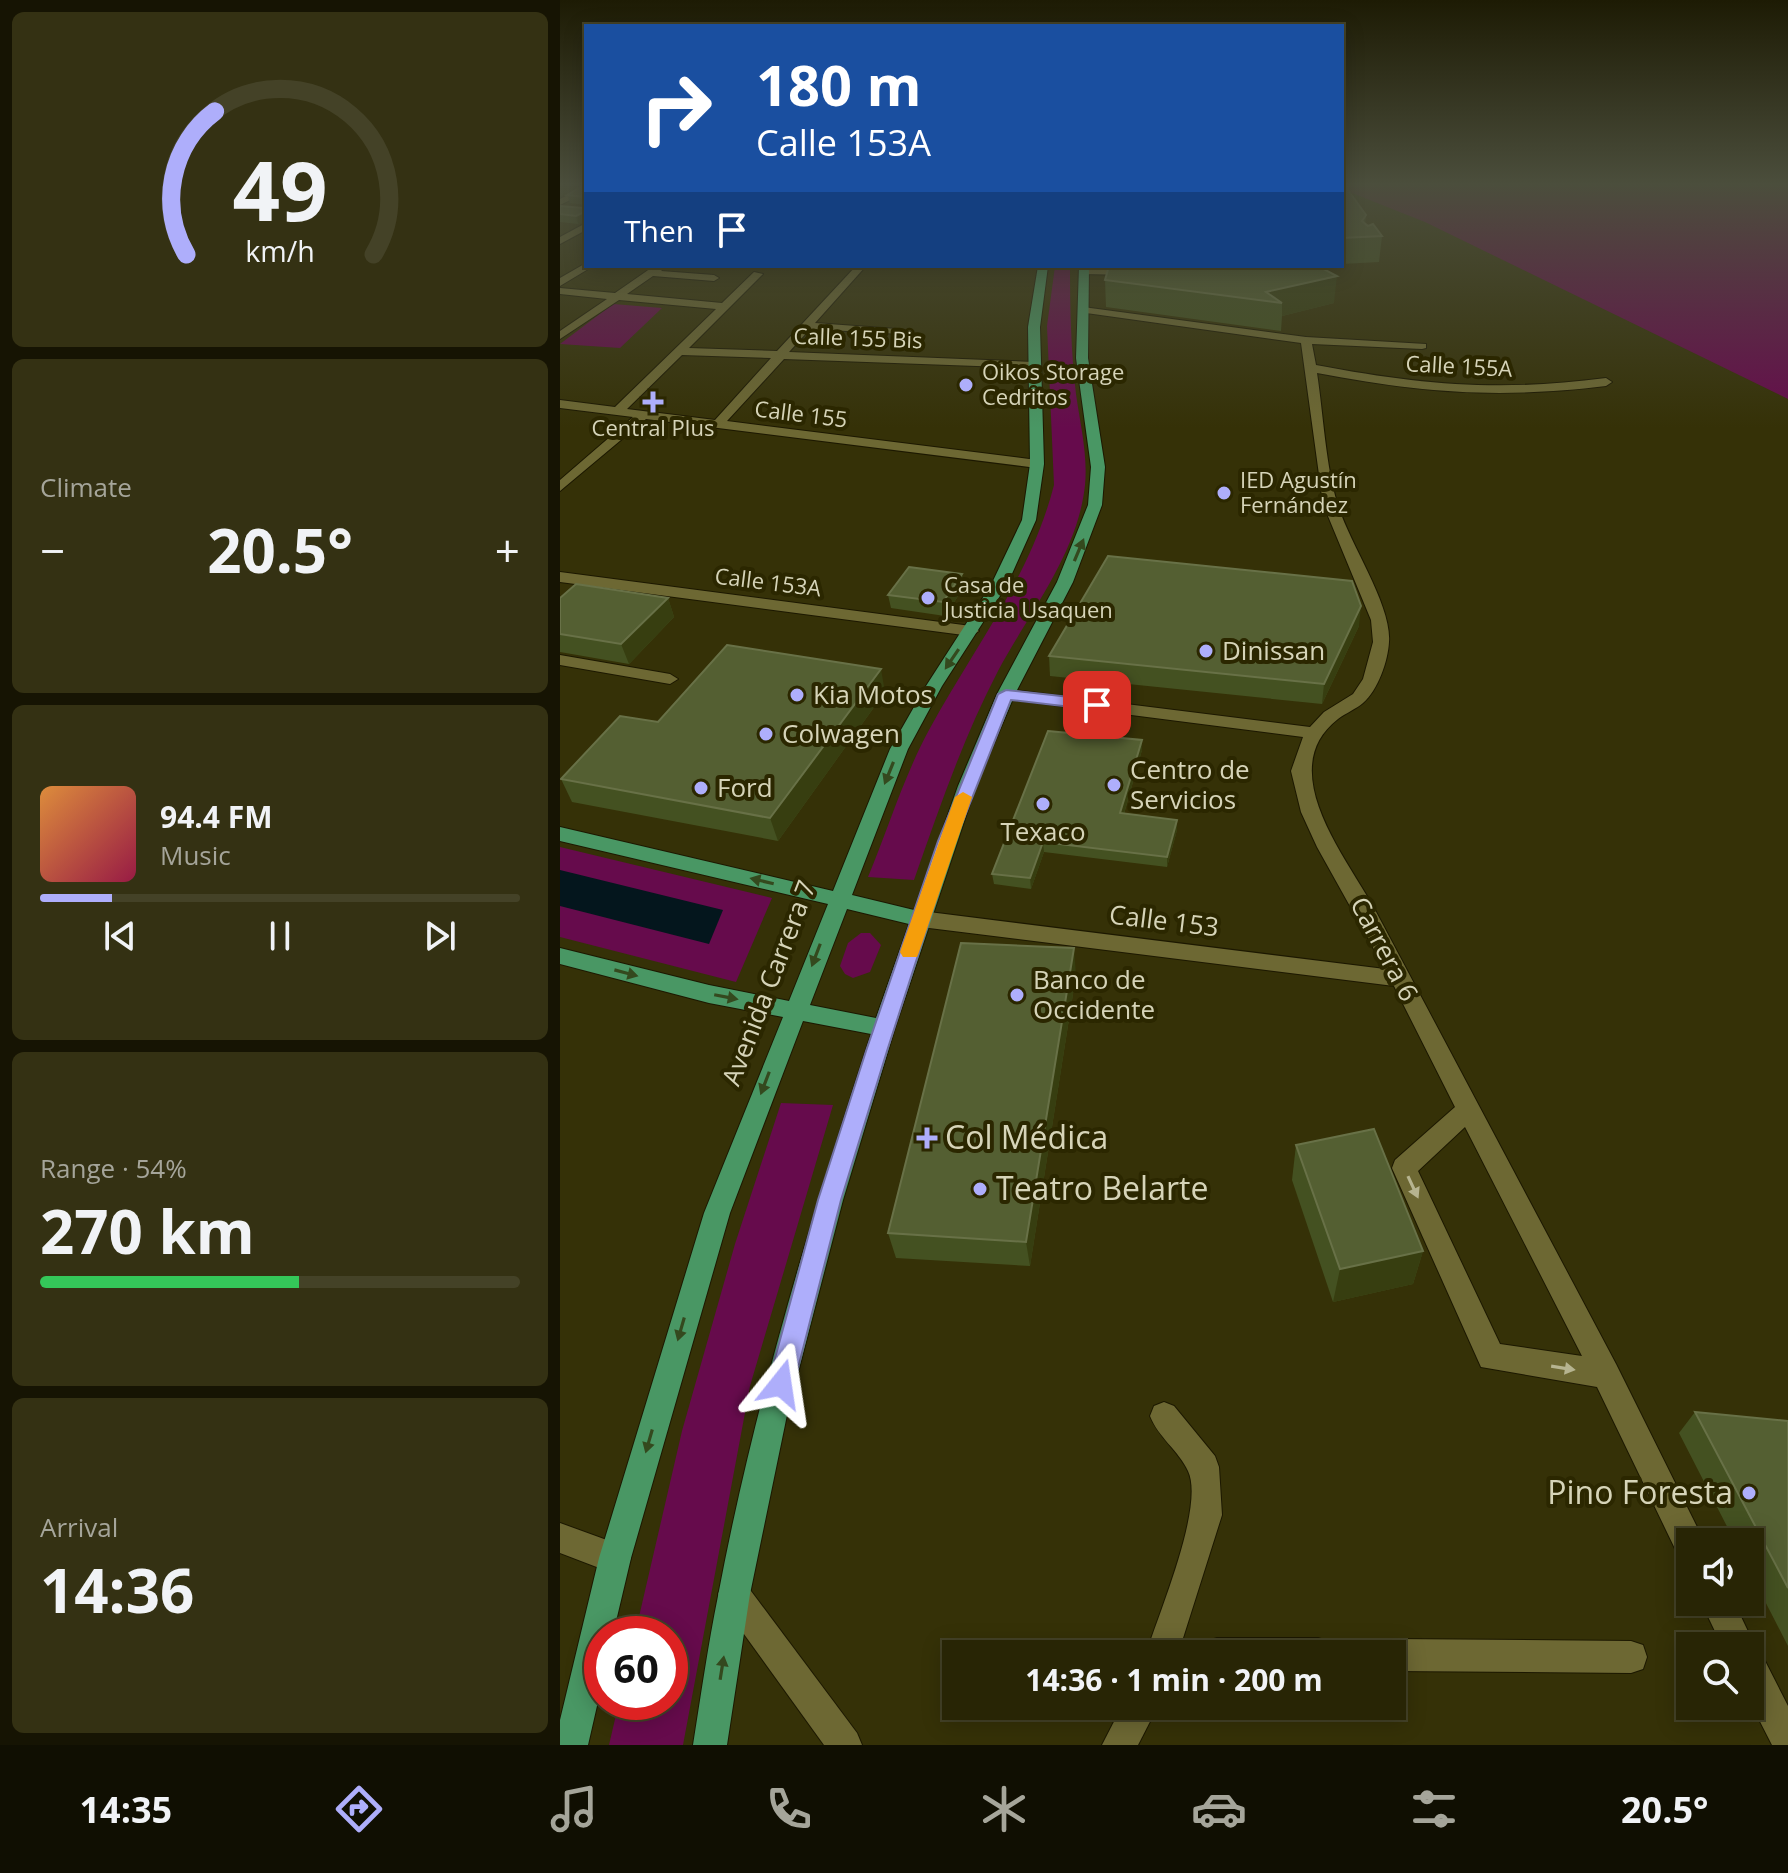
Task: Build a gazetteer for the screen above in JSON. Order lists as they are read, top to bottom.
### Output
{
  "streets": {
    "main road": ["Avenida Carrera 7"],
    "street": [
      "Calle 155 Bis",
      "Calle 155A",
      "Calle 155",
      "Calle 153A",
      "Calle 153",
      "Carrera 6"
    ]
  },
  "crossings": [
    ["Calle 155 Bis", "Avenida Carrera 7"],
    ["Calle 155A", "Carrera 6"],
    ["Calle 155", "Avenida Carrera 7"],
    ["Calle 153A", "Avenida Carrera 7"],
    ["Calle 153", "Carrera 6"]
  ],
  "places": {
    "other": [
      "Oikos Storage Cedritos",
      "IED Agustín Fernández",
      "Casa de Justicia Usaquen",
      "Dinissan",
      "Kia Motos",
      "Colwagen",
      "Centro de Servicios",
      "Ford",
      "Texaco",
      "Banco de Occidente",
      "Teatro Belarte",
      "Pino Foresta"
    ],
    "health": ["Central Plus", "Col Médica"]
  },
  "page": {
    "turn": ["180 m", "Calle 153A"],
    "then": "Then",
    "tile": [
      "Climate",
      ["Range · 54%", "270 km"],
      ["Arrival", "14:36"]
    ],
    "heat": ["−", "20.5°", "+"],
    "song": ["94.4 FM", "Music"],
    "limit": "60",
    "trip": "14:36 · 1 min · 200 m",
    "tabs": ["14:35", "20.5°"],
    "gauge": ["49", "km/h"]
  }
}
